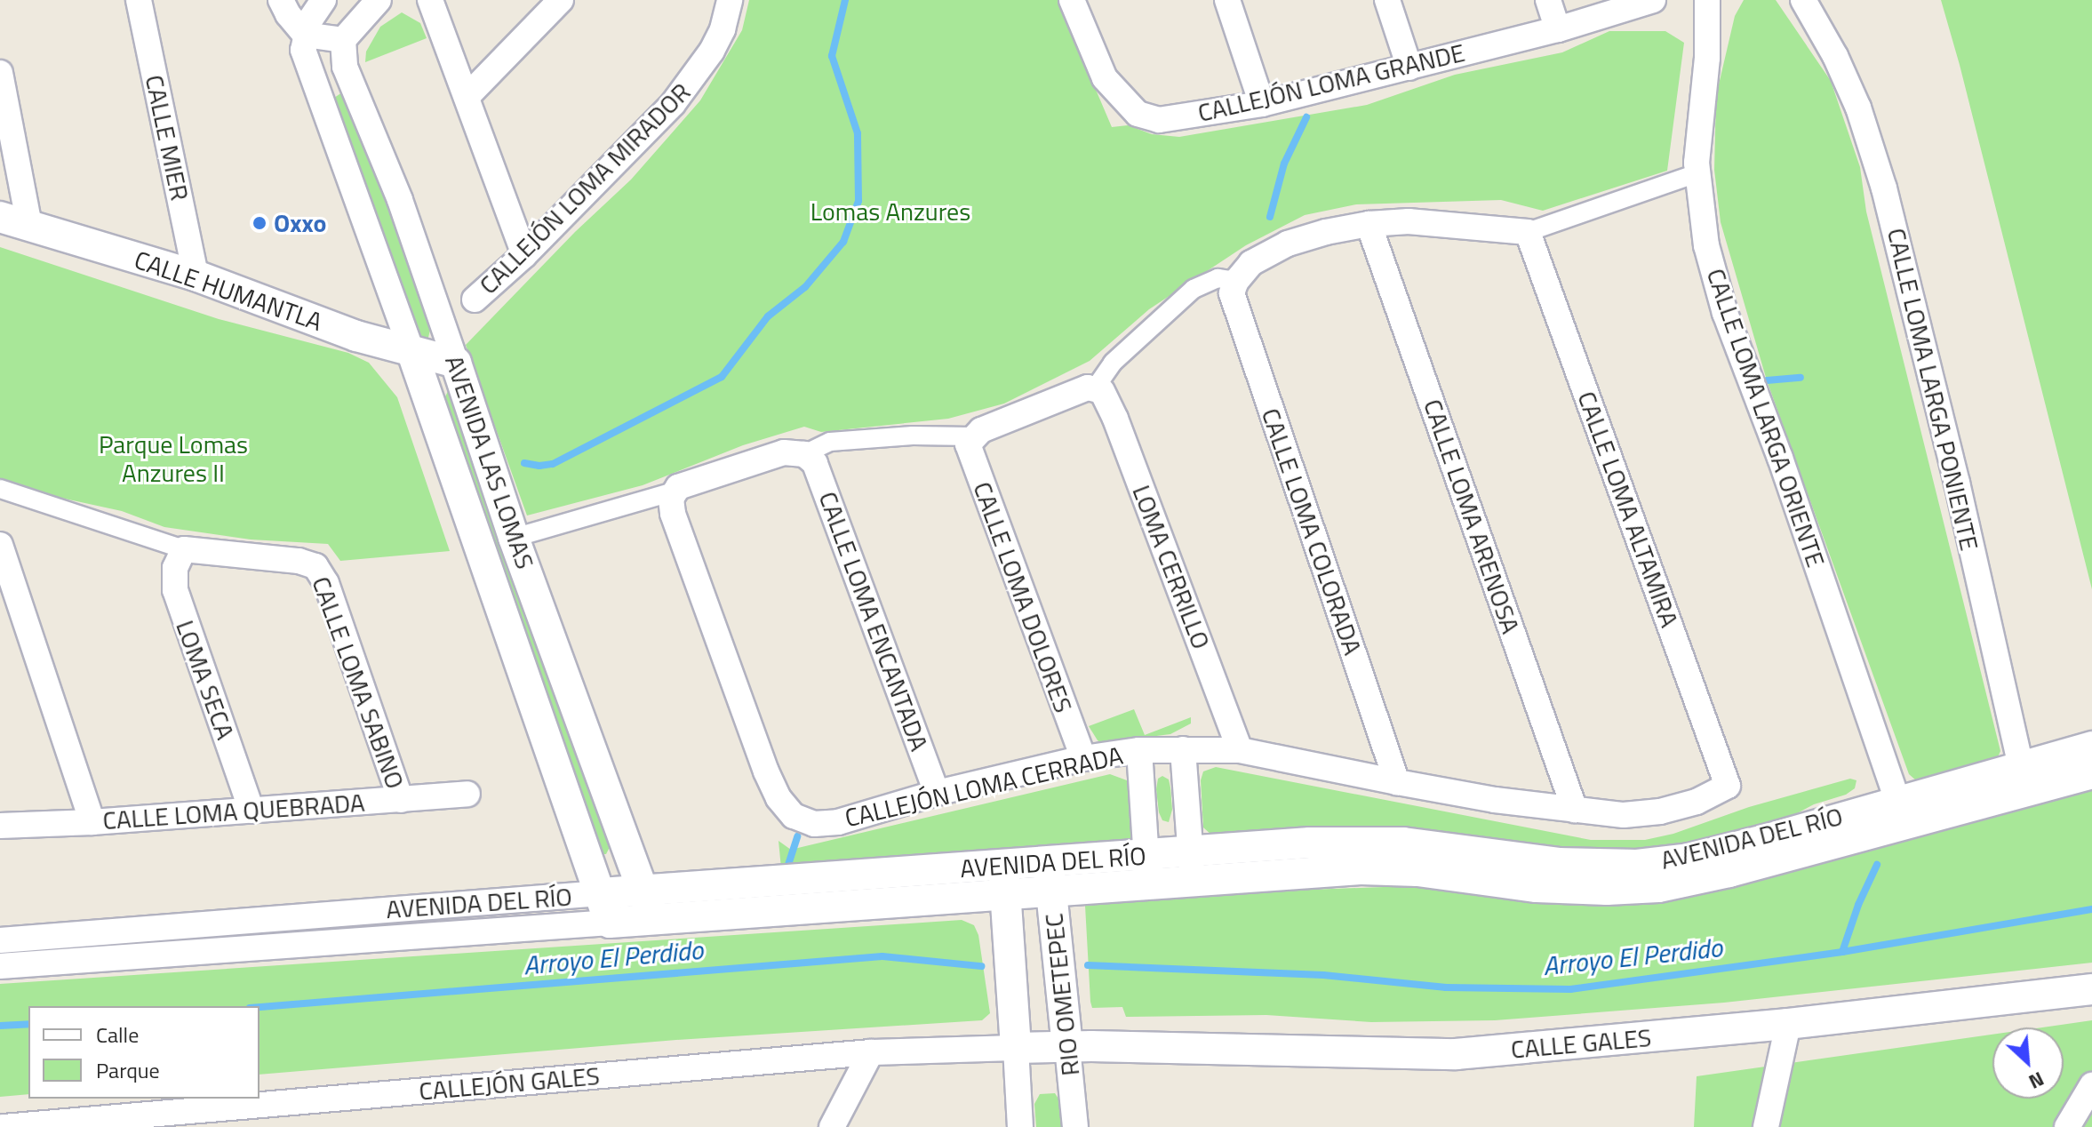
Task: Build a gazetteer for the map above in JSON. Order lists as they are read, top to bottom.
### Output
{
  "streets": {
    "street": [
      "CALLEJÓN LOMA GRANDE",
      "CALLE MIER",
      "CALLEJÓN LOMA MIRADOR",
      "CALLE HUMANTLA",
      "CALLE LOMA LARGA PONIENTE",
      "CALLE LOMA LARGA ORIENTE",
      "AVENIDA LAS LOMAS",
      "CALLE LOMA ALTAMIRA",
      "CALLE LOMA ARENOSA",
      "CALLE LOMA COLORADA",
      "LOMA CERRILLO",
      "CALLE LOMA DOLORES",
      "CALLE LOMA ENCANTADA",
      "LOMA SECA",
      "CALLE LOMA SABINO",
      "CALLEJÓN LOMA CERRADA",
      "CALLE LOMA QUEBRADA",
      "AVENIDA DEL RÍO",
      "RIO OMETEPEC",
      "CALLE GALES",
      "CALLEJÓN GALES"
    ]
  },
  "crossings": [
    ["CALLE MIER", "CALLE HUMANTLA"],
    ["CALLE HUMANTLA", "AVENIDA LAS LOMAS"],
    ["CALLE LOMA LARGA PONIENTE", "AVENIDA DEL RÍO"],
    ["CALLE LOMA LARGA ORIENTE", "AVENIDA DEL RÍO"],
    ["AVENIDA LAS LOMAS", "AVENIDA DEL RÍO"],
    ["CALLE LOMA ALTAMIRA", "CALLEJÓN LOMA CERRADA"],
    ["CALLE LOMA ARENOSA", "CALLEJÓN LOMA CERRADA"],
    ["CALLE LOMA COLORADA", "CALLEJÓN LOMA CERRADA"],
    ["LOMA CERRILLO", "CALLEJÓN LOMA CERRADA"],
    ["CALLE LOMA DOLORES", "CALLEJÓN LOMA CERRADA"],
    ["CALLE LOMA ENCANTADA", "CALLEJÓN LOMA CERRADA"],
    ["LOMA SECA", "CALLE LOMA SABINO"],
    ["LOMA SECA", "CALLE LOMA QUEBRADA"],
    ["CALLE LOMA SABINO", "CALLE LOMA QUEBRADA"],
    ["AVENIDA DEL RÍO", "RIO OMETEPEC"],
    ["RIO OMETEPEC", "CALLE GALES"],
    ["RIO OMETEPEC", "CALLEJÓN GALES"],
    ["CALLE GALES", "CALLEJÓN GALES"]
  ],
  "water": ["Arroyo El Perdido"],
  "parks": ["Lomas Anzures", "Parque Lomas Anzures II"],
  "places": ["Oxxo"],
  "legend": ["Calle", "Parque"],
  "north": "bottom right"
}
